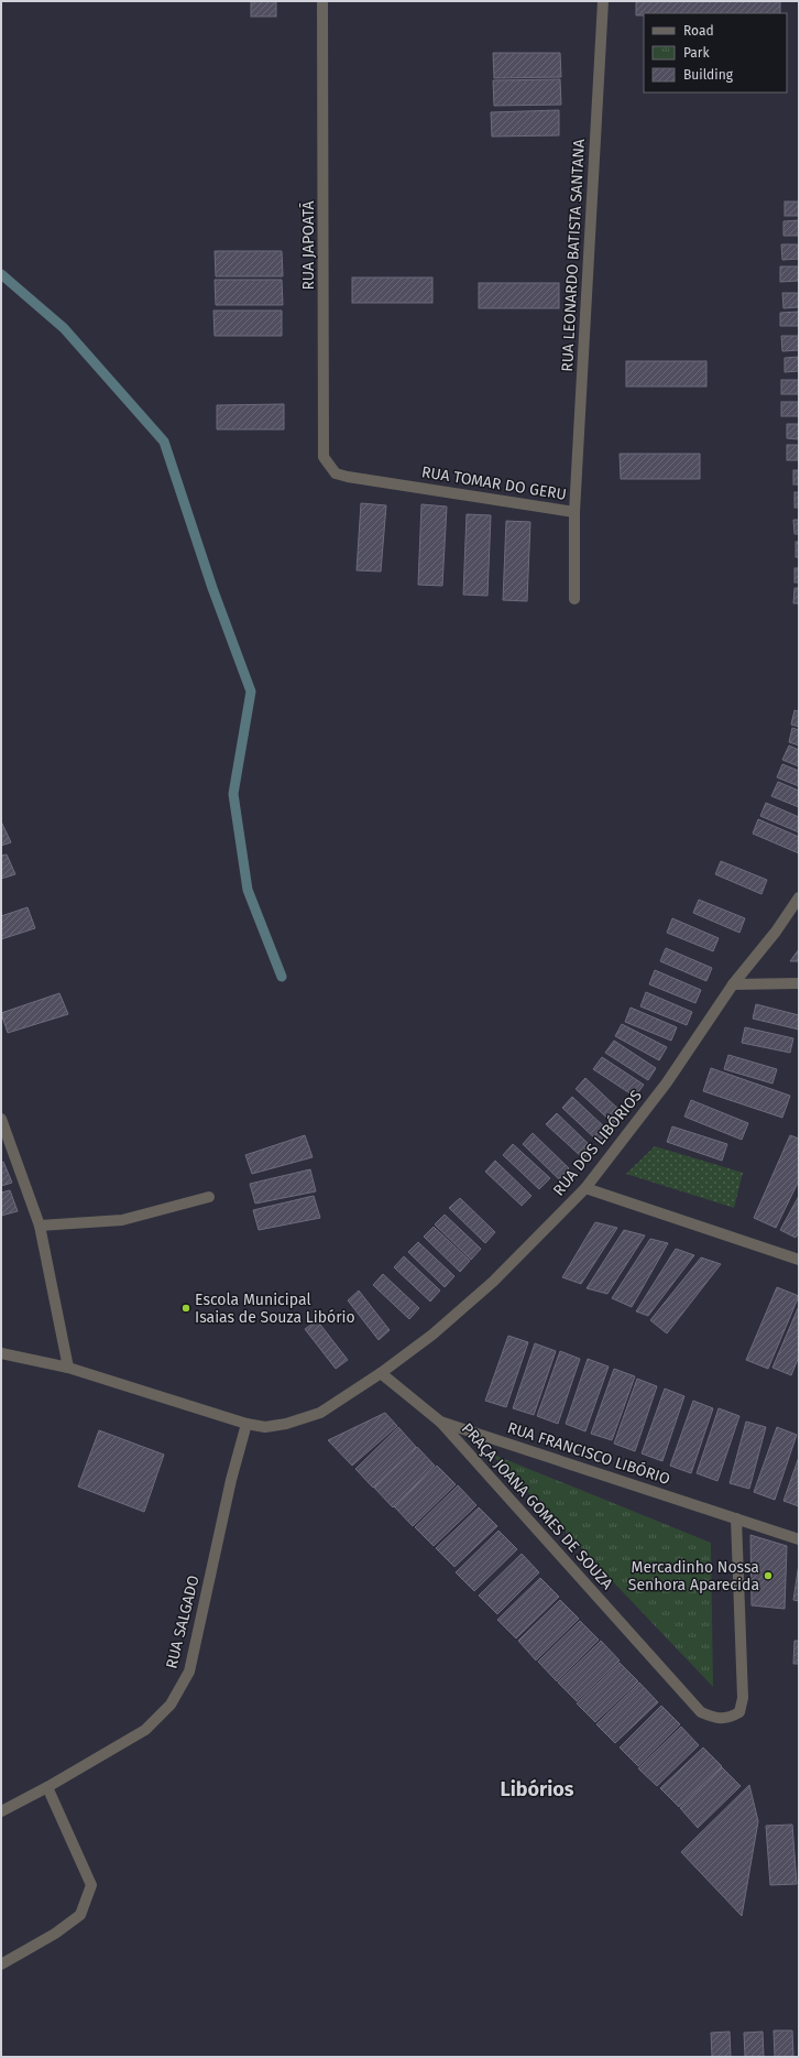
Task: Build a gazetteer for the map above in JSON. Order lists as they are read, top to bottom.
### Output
{
  "streets": {
    "street": [
      "RUA JAPOATÃ",
      "RUA LEONARDO BATISTA SANTANA",
      "RUA TOMAR DO GERU",
      "RUA DOS LIBÓRIOS",
      "RUA FRANCISCO LIBÓRIO",
      "PRAÇA JOANA GOMES DE SOUZA",
      "RUA SALGADO"
    ]
  },
  "crossings": [
    ["RUA JAPOATÃ", "RUA TOMAR DO GERU"],
    ["RUA LEONARDO BATISTA SANTANA", "RUA TOMAR DO GERU"],
    ["RUA DOS LIBÓRIOS", "RUA FRANCISCO LIBÓRIO"],
    ["RUA DOS LIBÓRIOS", "RUA SALGADO"],
    ["RUA FRANCISCO LIBÓRIO", "PRAÇA JOANA GOMES DE SOUZA"]
  ],
  "districts": ["Libórios"],
  "places": ["Escola Municipal Isaias de Souza Libório", "Mercadinho Nossa Senhora Aparecida"],
  "legend": ["Road", "Park", "Building"]
}
